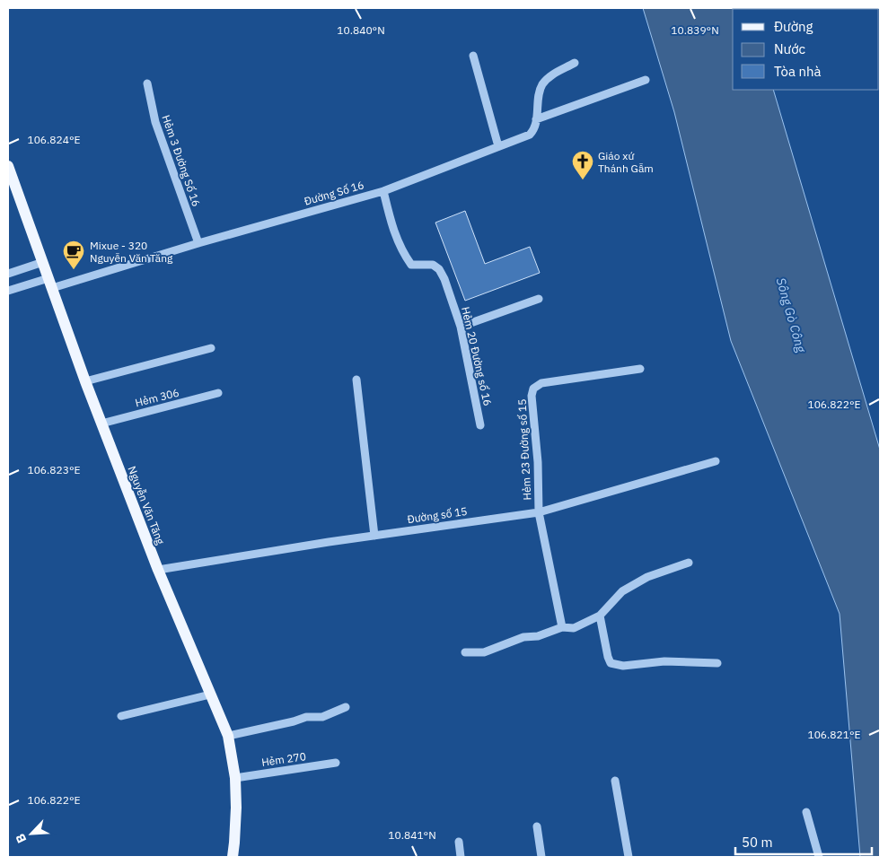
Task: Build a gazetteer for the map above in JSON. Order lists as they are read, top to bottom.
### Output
{
  "streets": {
    "main road": ["Nguyễn Văn Tăng"],
    "street": [
      "Hẻm 3 Đường Số 16",
      "Đường Số 16",
      "Hẻm 20 Đường số 16",
      "Hẻm 306",
      "Hẻm 23 Đường số 15",
      "Đường số 15",
      "Hẻm 270"
    ]
  },
  "crossings": [
    ["Hẻm 3 Đường Số 16", "Đường Số 16"],
    ["Đường Số 16", "Hẻm 20 Đường số 16"],
    ["Đường Số 16", "Nguyễn Văn Tăng"],
    ["Hẻm 306", "Nguyễn Văn Tăng"],
    ["Hẻm 23 Đường số 15", "Đường số 15"],
    ["Nguyễn Văn Tăng", "Đường số 15"],
    ["Nguyễn Văn Tăng", "Hẻm 270"]
  ],
  "water": ["Sông Gò Công"],
  "places": {
    "church": ["Giáo xứ Thánh Gẫm"],
    "cafe": ["Mixue - 320 Nguyễn Văn Tăng"]
  },
  "legend": ["Đường", "Nước", "Tòa nhà"],
  "scale_bar": "50 m",
  "north": "bottom left",
  "coordinates": [
    "10.840°N",
    "10.839°N",
    "106.824°E",
    "106.822°E",
    "106.823°E",
    "106.821°E",
    "10.841°N"
  ]
}
